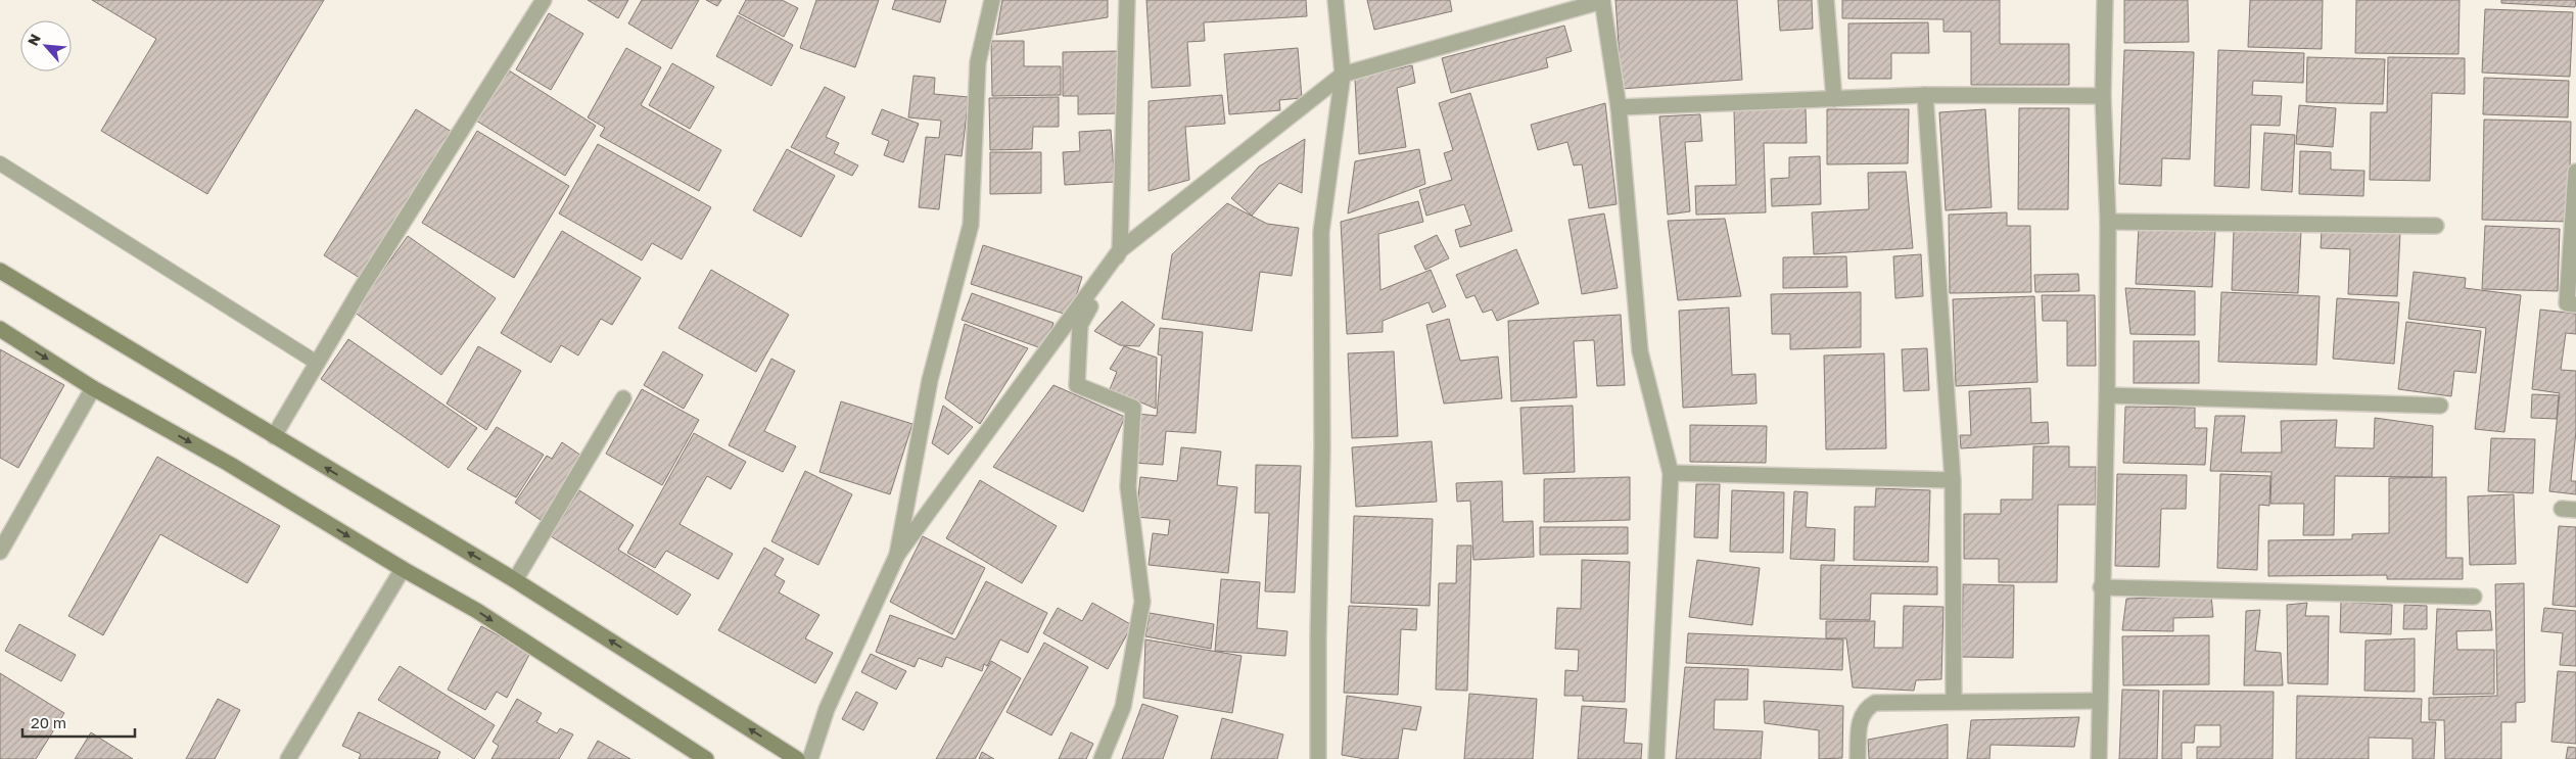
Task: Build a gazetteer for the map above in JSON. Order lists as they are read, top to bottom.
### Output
{
  "scale_bar": "20 m",
  "north": "top left"
}
